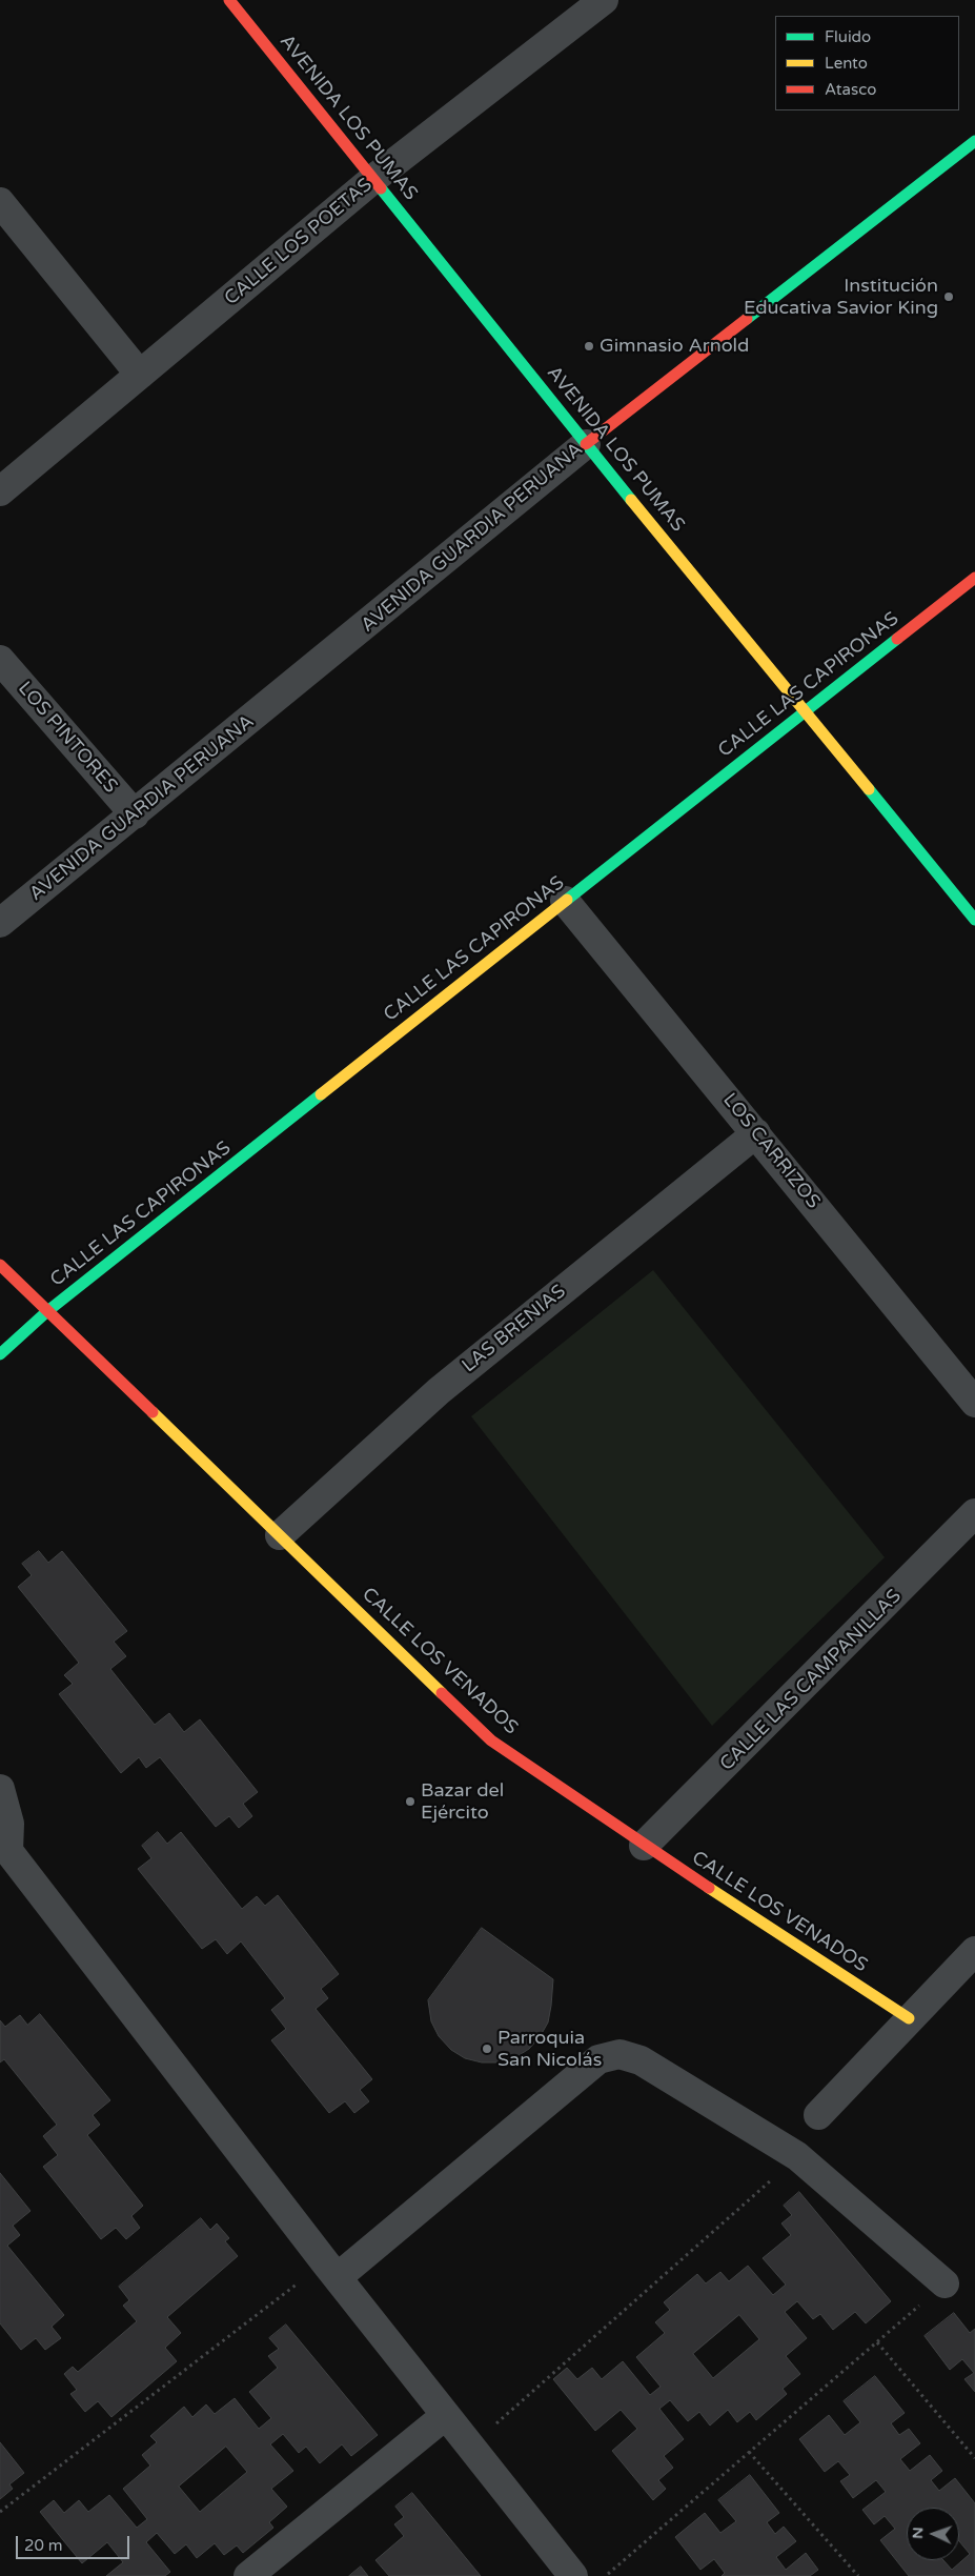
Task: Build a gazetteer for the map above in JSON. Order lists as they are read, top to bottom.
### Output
{
  "streets": {
    "street": [
      "AVENIDA LOS PUMAS",
      "CALLE LOS POETAS",
      "AVENIDA GUARDIA PERUANA",
      "CALLE LAS CAPIRONAS",
      "LOS PINTORES",
      "LOS CARRIZOS",
      "LAS BRENIAS",
      "CALLE LOS VENADOS",
      "CALLE LAS CAMPANILLAS"
    ]
  },
  "crossings": [
    ["AVENIDA LOS PUMAS", "CALLE LOS POETAS"],
    ["AVENIDA LOS PUMAS", "AVENIDA GUARDIA PERUANA"],
    ["AVENIDA LOS PUMAS", "CALLE LAS CAPIRONAS"],
    ["AVENIDA GUARDIA PERUANA", "LOS PINTORES"],
    ["CALLE LAS CAPIRONAS", "LOS CARRIZOS"],
    ["CALLE LAS CAPIRONAS", "CALLE LOS VENADOS"],
    ["LOS CARRIZOS", "LAS BRENIAS"],
    ["LAS BRENIAS", "CALLE LOS VENADOS"],
    ["CALLE LOS VENADOS", "CALLE LAS CAMPANILLAS"]
  ],
  "places": [
    "Institución Educativa Savior King",
    "Gimnasio Arnold",
    "Bazar del Ejército",
    "Parroquia San Nicolás"
  ],
  "legend": ["Fluido", "Lento", "Atasco"],
  "scale_bar": "20 m",
  "north": "left"
}
